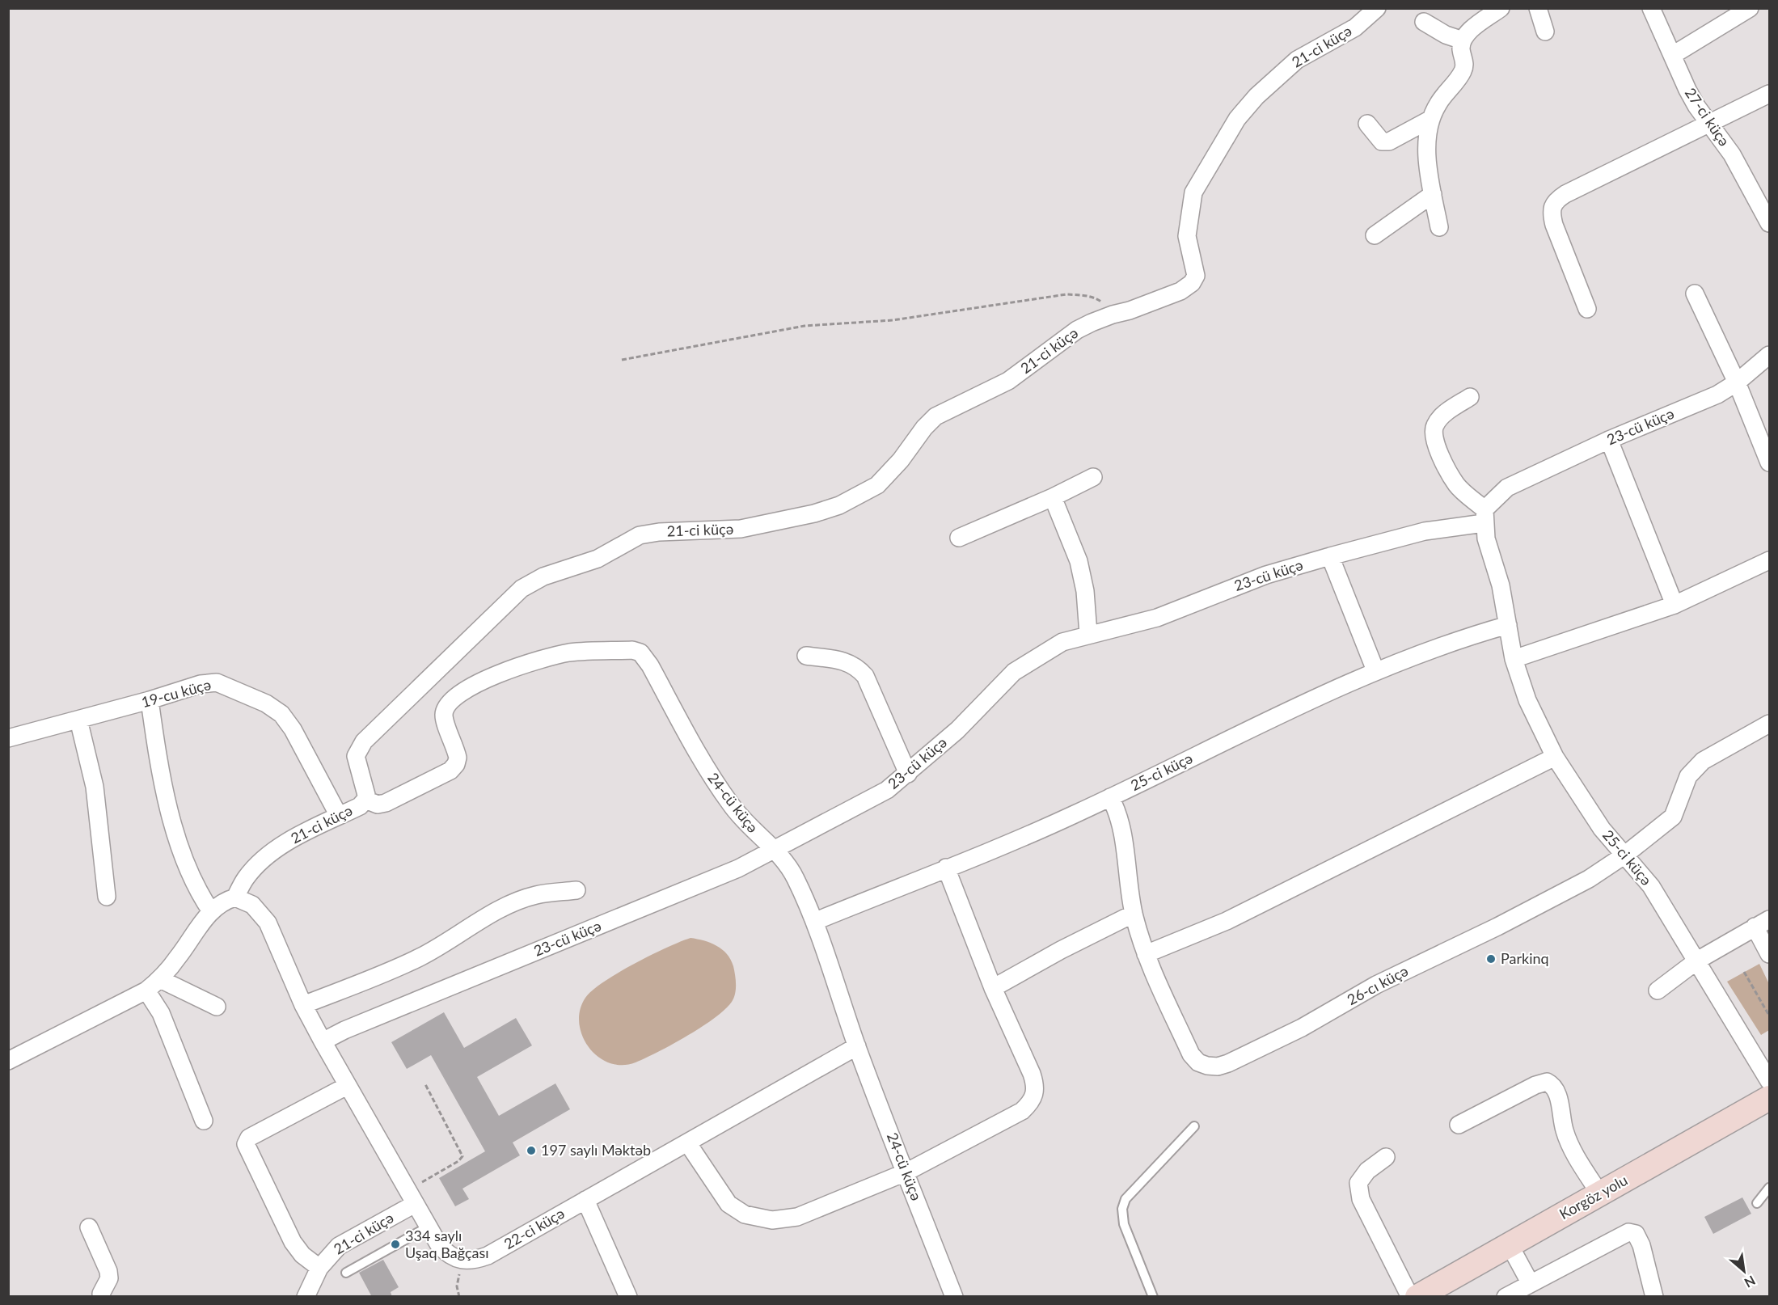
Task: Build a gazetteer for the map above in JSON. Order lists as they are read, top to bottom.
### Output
{
  "streets": {
    "main road": ["Korgöz yolu"],
    "street": [
      "21-ci küçə",
      "27-ci küçə",
      "23-cü küçə",
      "19-cu küçə",
      "25-ci küçə",
      "24-cü küçə",
      "26-cı küçə",
      "22-ci küçə"
    ]
  },
  "crossings": [
    ["21-ci küçə", "19-cu küçə"],
    ["21-ci küçə", "24-cü küçə"],
    ["23-cü küçə", "25-ci küçə"],
    ["23-cü küçə", "24-cü küçə"],
    ["25-ci küçə", "24-cü küçə"],
    ["25-ci küçə", "26-cı küçə"],
    ["24-cü küçə", "22-ci küçə"]
  ],
  "places": ["Parkinq", "197 saylı Məktəb", "334 saylı Uşaq Bağçası"],
  "north": "bottom right"
}
